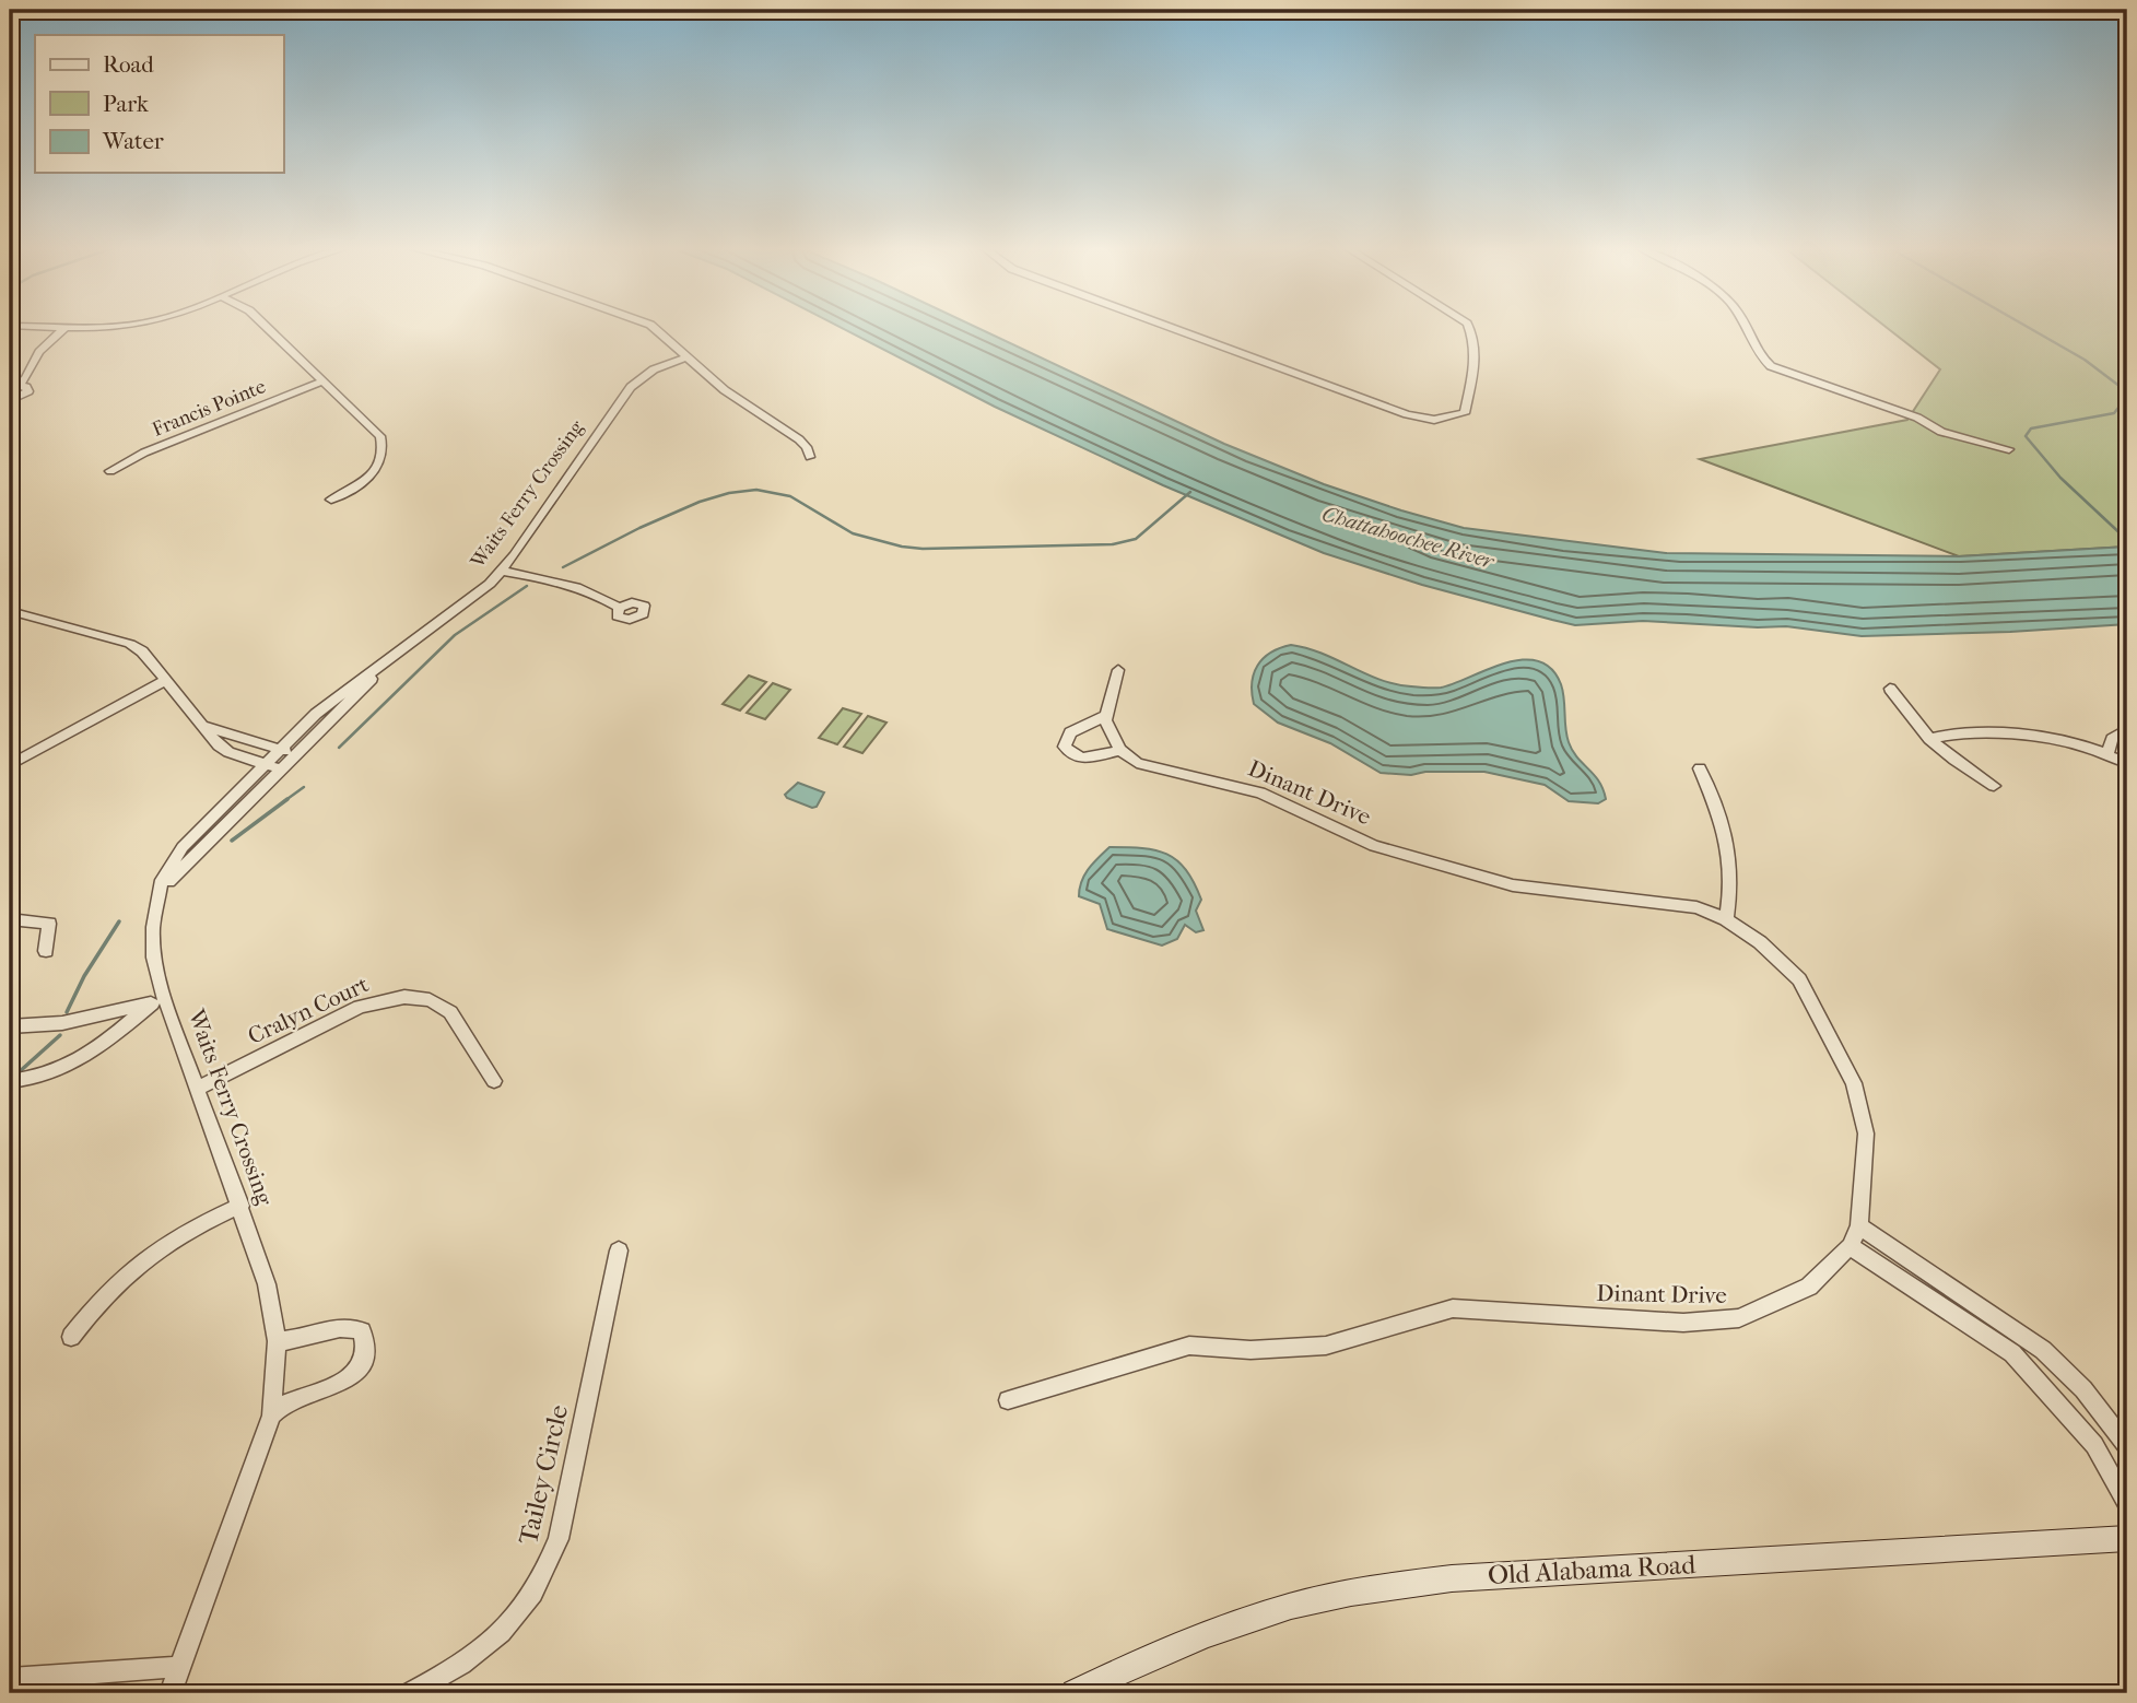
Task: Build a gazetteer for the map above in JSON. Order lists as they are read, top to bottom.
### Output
{
  "streets": {
    "main road": ["Old Alabama Road"],
    "street": [
      "Francis Pointe",
      "Waits Ferry Crossing",
      "Dinant Drive",
      "Cralyn Court",
      "Tailey Circle"
    ]
  },
  "crossings": [
    ["Waits Ferry Crossing", "Cralyn Court"]
  ],
  "water": ["Chattahoochee River"],
  "legend": ["Road", "Park", "Water"]
}
